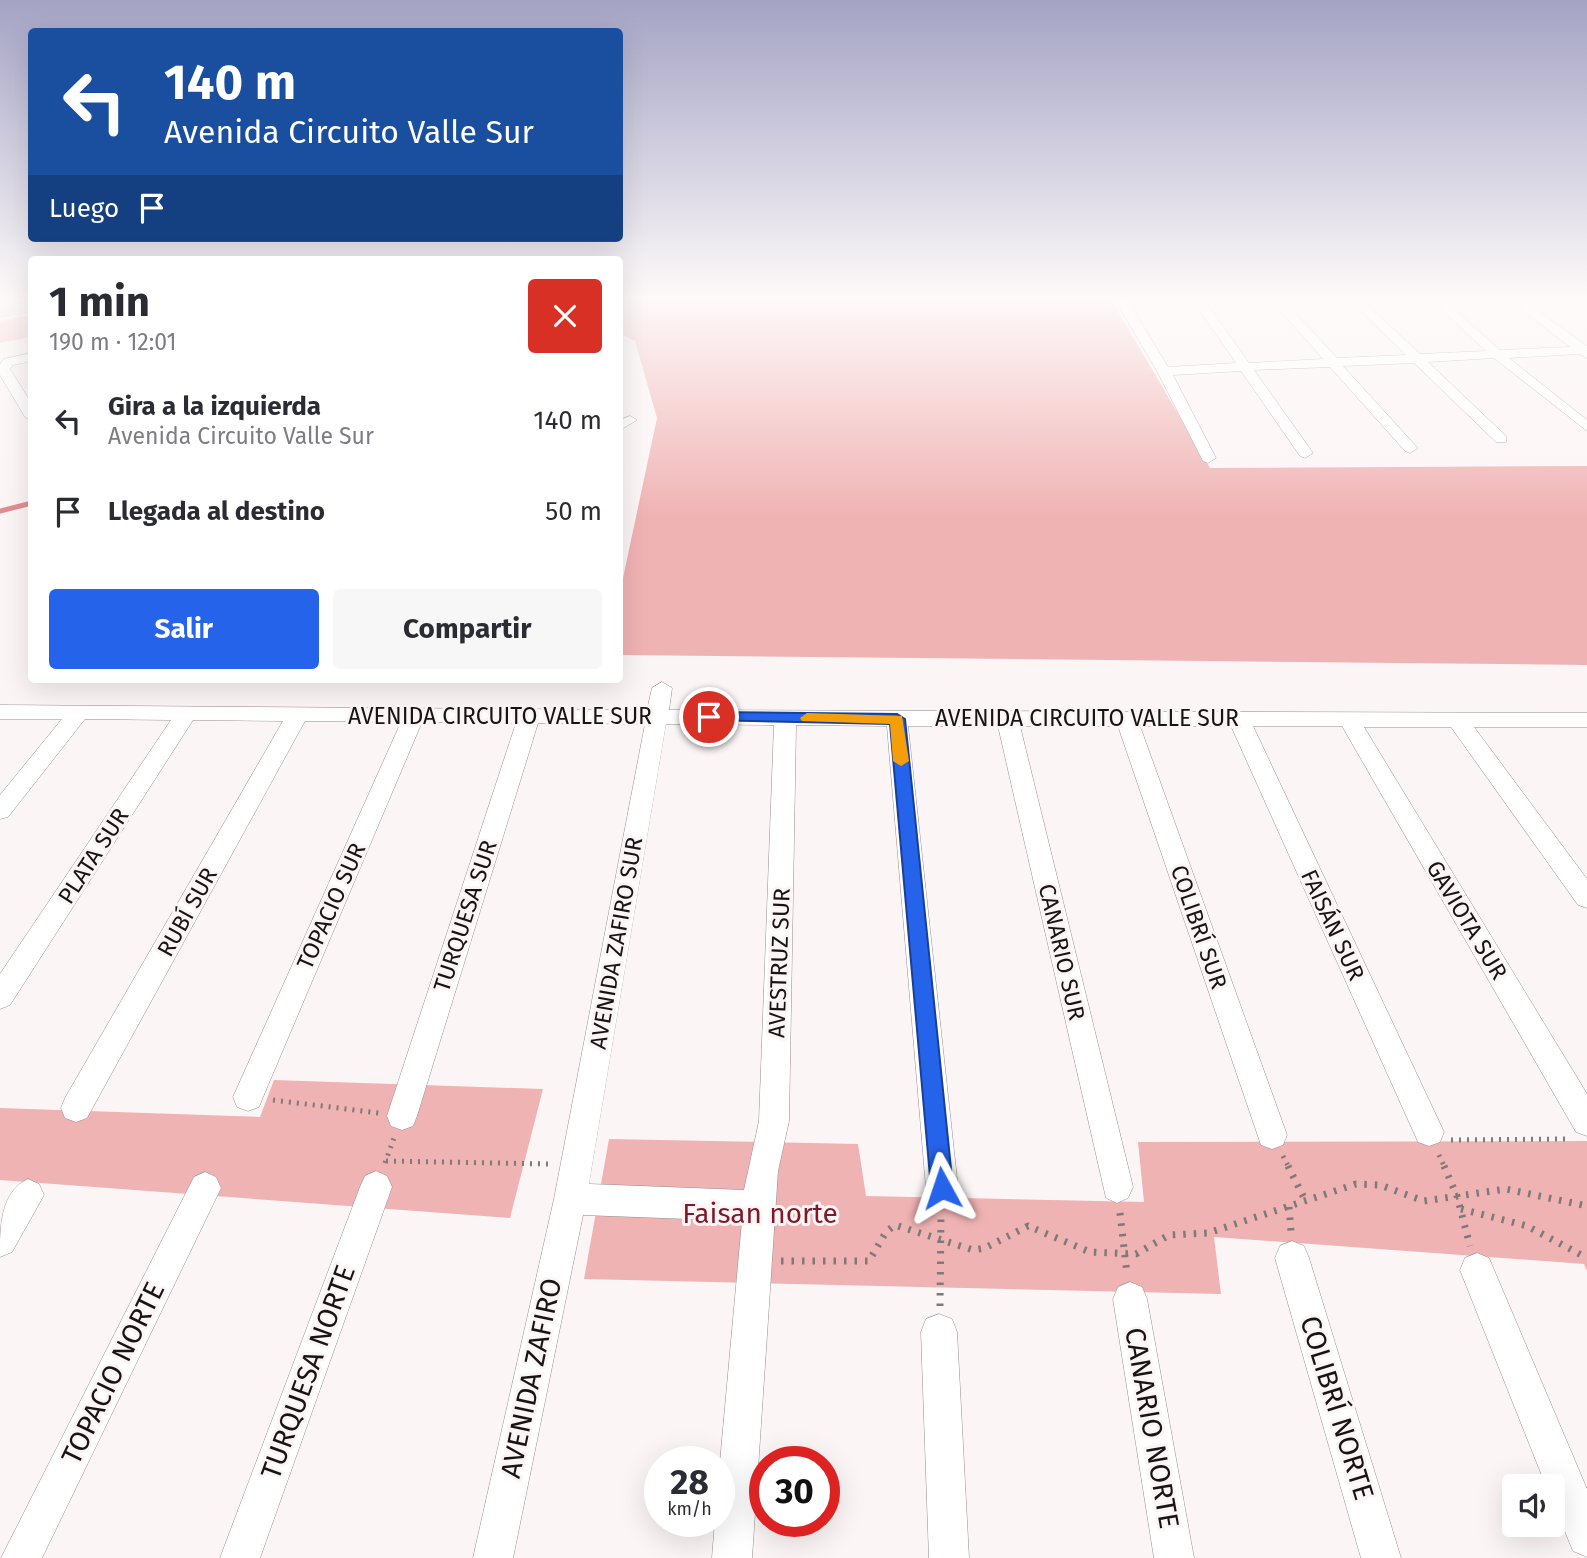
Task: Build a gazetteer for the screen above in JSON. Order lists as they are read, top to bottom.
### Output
{
  "streets": {
    "street": [
      "AVENIDA CIRCUITO VALLE SUR",
      "PLATA SUR",
      "TOPACIO SUR",
      "RUBÍ SUR",
      "TURQUESA SUR",
      "GAVIOTA SUR",
      "FAISÁN SUR",
      "COLIBRÍ SUR",
      "AVENIDA ZAFIRO SUR",
      "CANARIO SUR",
      "AVESTRUZ SUR",
      "TURQUESA NORTE",
      "TOPACIO NORTE",
      "AVENIDA ZAFIRO",
      "COLIBRÍ NORTE",
      "CANARIO NORTE"
    ]
  },
  "crossings": [
    ["AVENIDA CIRCUITO VALLE SUR", "PLATA SUR"],
    ["AVENIDA CIRCUITO VALLE SUR", "TOPACIO SUR"],
    ["AVENIDA CIRCUITO VALLE SUR", "RUBÍ SUR"],
    ["AVENIDA CIRCUITO VALLE SUR", "TURQUESA SUR"],
    ["AVENIDA CIRCUITO VALLE SUR", "GAVIOTA SUR"],
    ["AVENIDA CIRCUITO VALLE SUR", "FAISÁN SUR"],
    ["AVENIDA CIRCUITO VALLE SUR", "COLIBRÍ SUR"],
    ["AVENIDA CIRCUITO VALLE SUR", "AVENIDA ZAFIRO SUR"],
    ["AVENIDA CIRCUITO VALLE SUR", "CANARIO SUR"],
    ["AVENIDA CIRCUITO VALLE SUR", "AVESTRUZ SUR"],
    ["AVENIDA ZAFIRO SUR", "AVENIDA ZAFIRO"]
  ],
  "parks": ["Faisan norte"],
  "page": {
    "turn": ["140 m", "Avenida Circuito Valle Sur"],
    "then": "Luego",
    "heading": ["1 min", "190 m · 12:01"],
    "list": [
      {
        "name": "Gira a la izquierda",
        "note": "Avenida Circuito Valle Sur",
        "value": "140 m"
      },
      {
        "name": "Llegada al destino",
        "value": "50 m"
      }
    ],
    "buttons": ["Salir", "Compartir"],
    "speed": "28 km/h",
    "limit": "30"
  }
}
